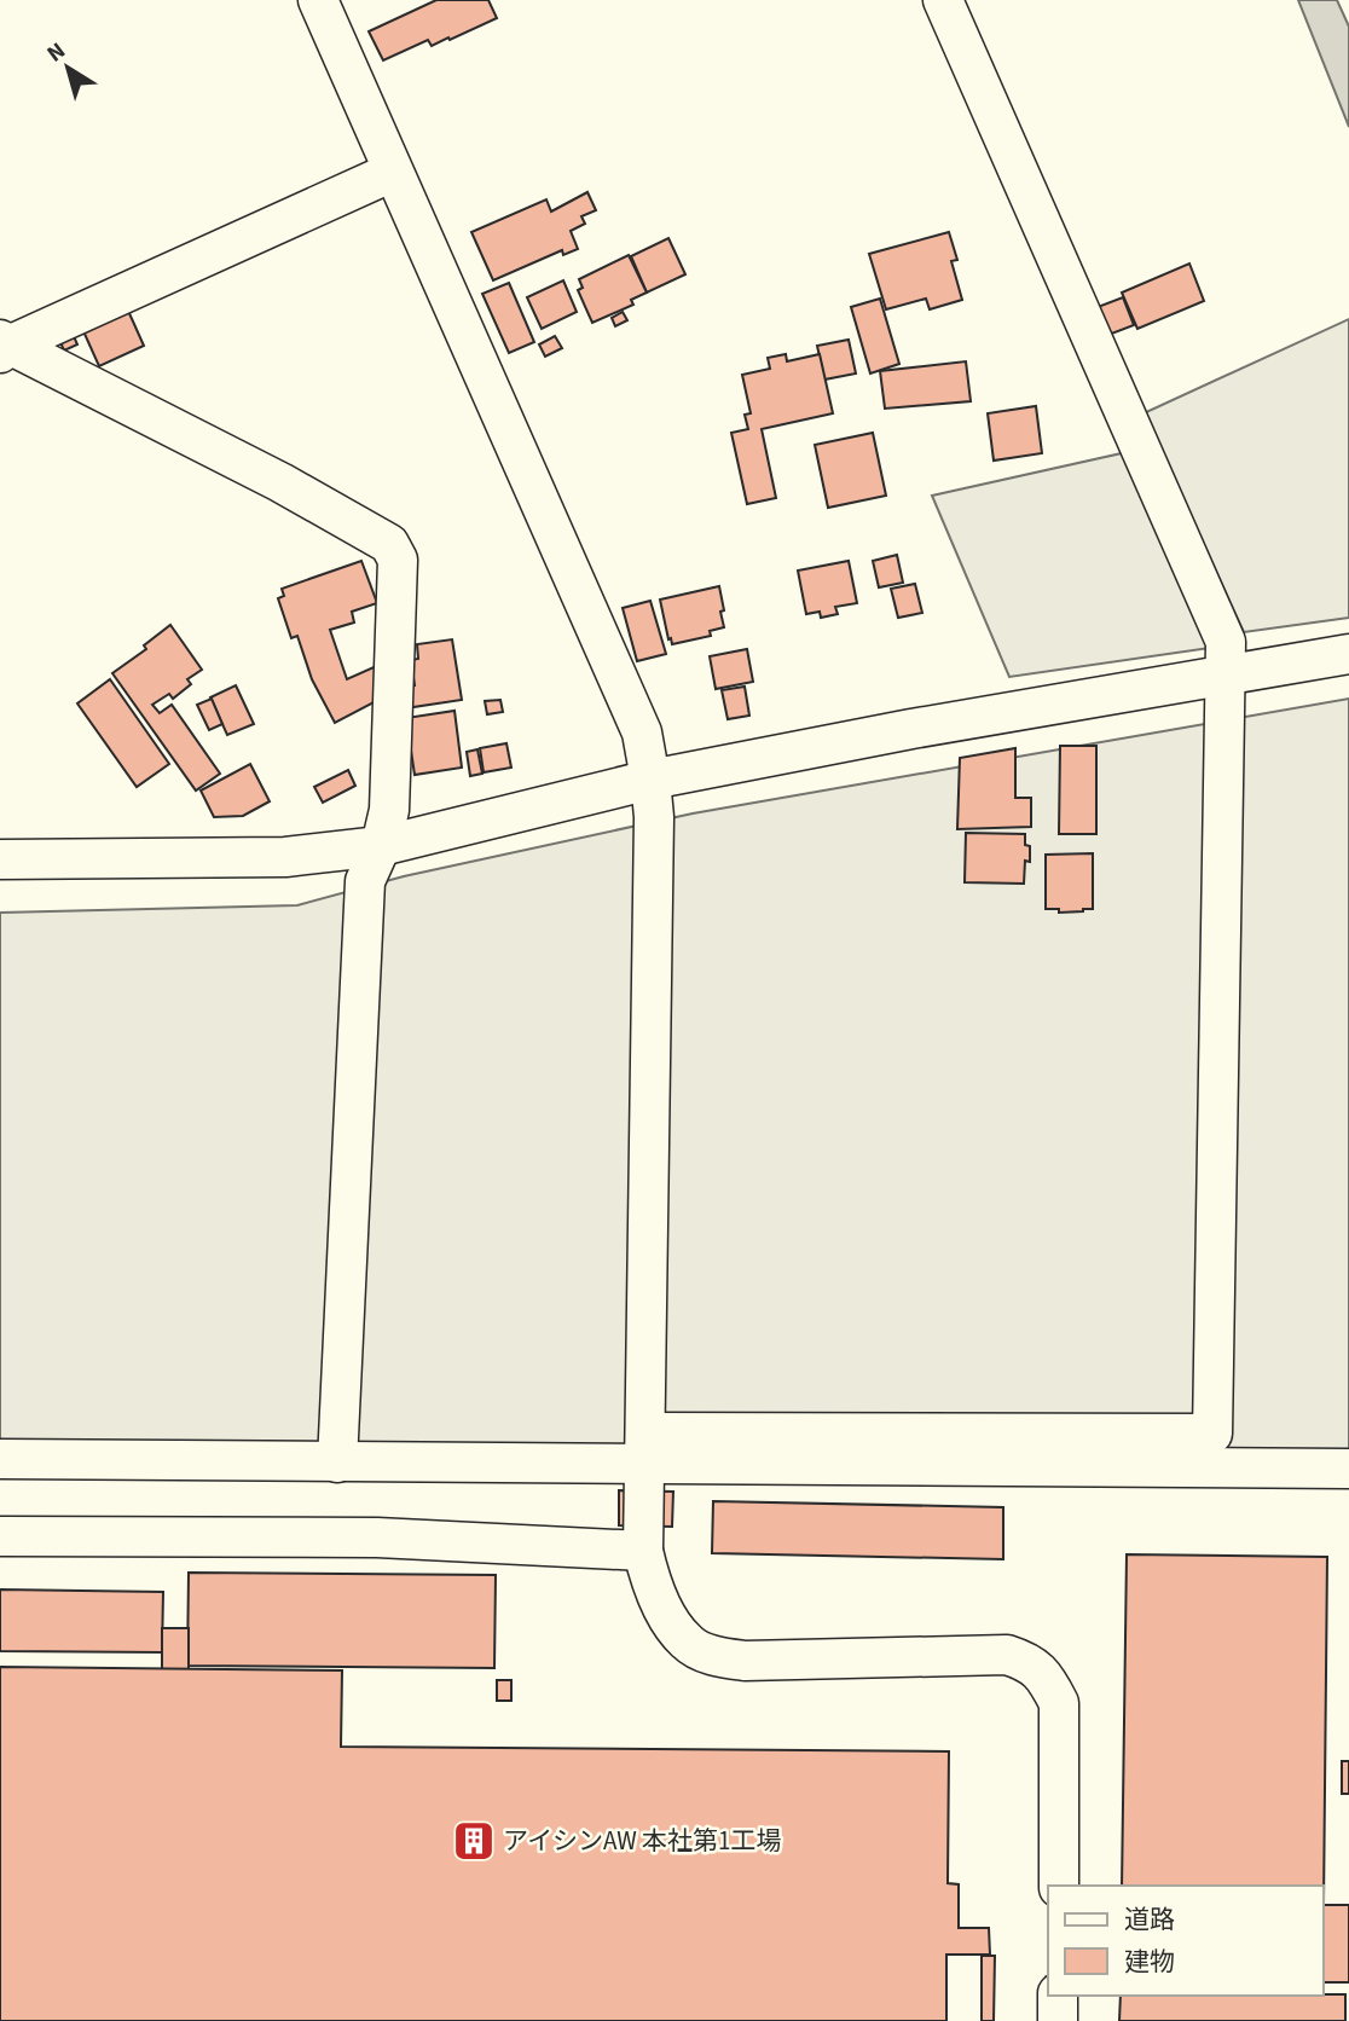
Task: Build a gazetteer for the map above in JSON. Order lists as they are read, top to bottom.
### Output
{
  "places": {
    "building": ["アイシンAW 本社第1工場"]
  },
  "legend": ["道路", "建物"],
  "north": "top left"
}
